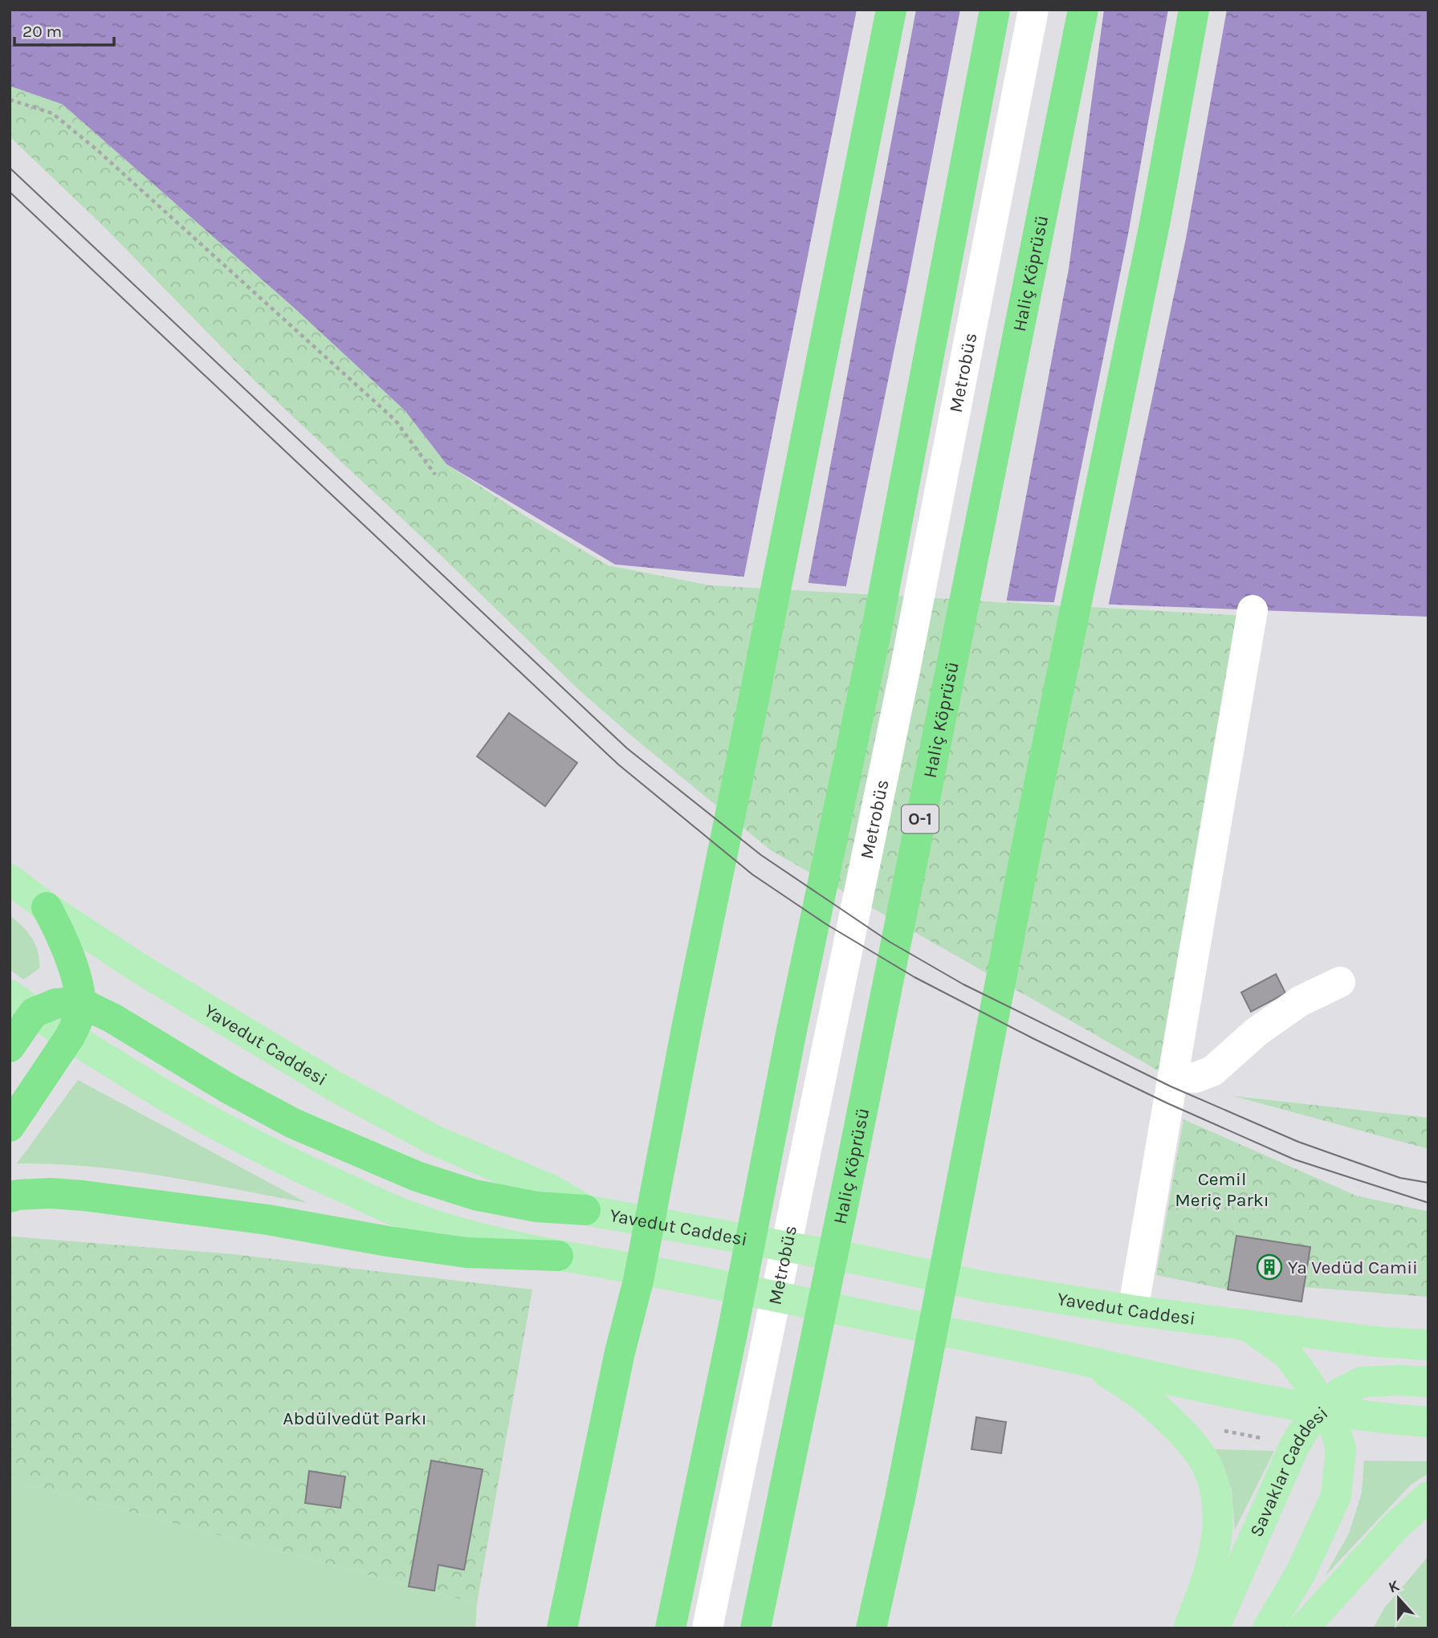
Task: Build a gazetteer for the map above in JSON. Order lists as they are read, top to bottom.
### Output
{
  "streets": {
    "highway": ["Haliç Köprüsü", "O-1"],
    "main road": ["Yavedut Caddesi", "Savaklar Caddesi"],
    "lane": ["Metrobüs"]
  },
  "parks": ["Cemil Meriç Parkı", "Abdülvedüt Parkı"],
  "places": {
    "building": ["Ya Vedüd Camii"]
  },
  "scale_bar": "20 m",
  "north": "top"
}
